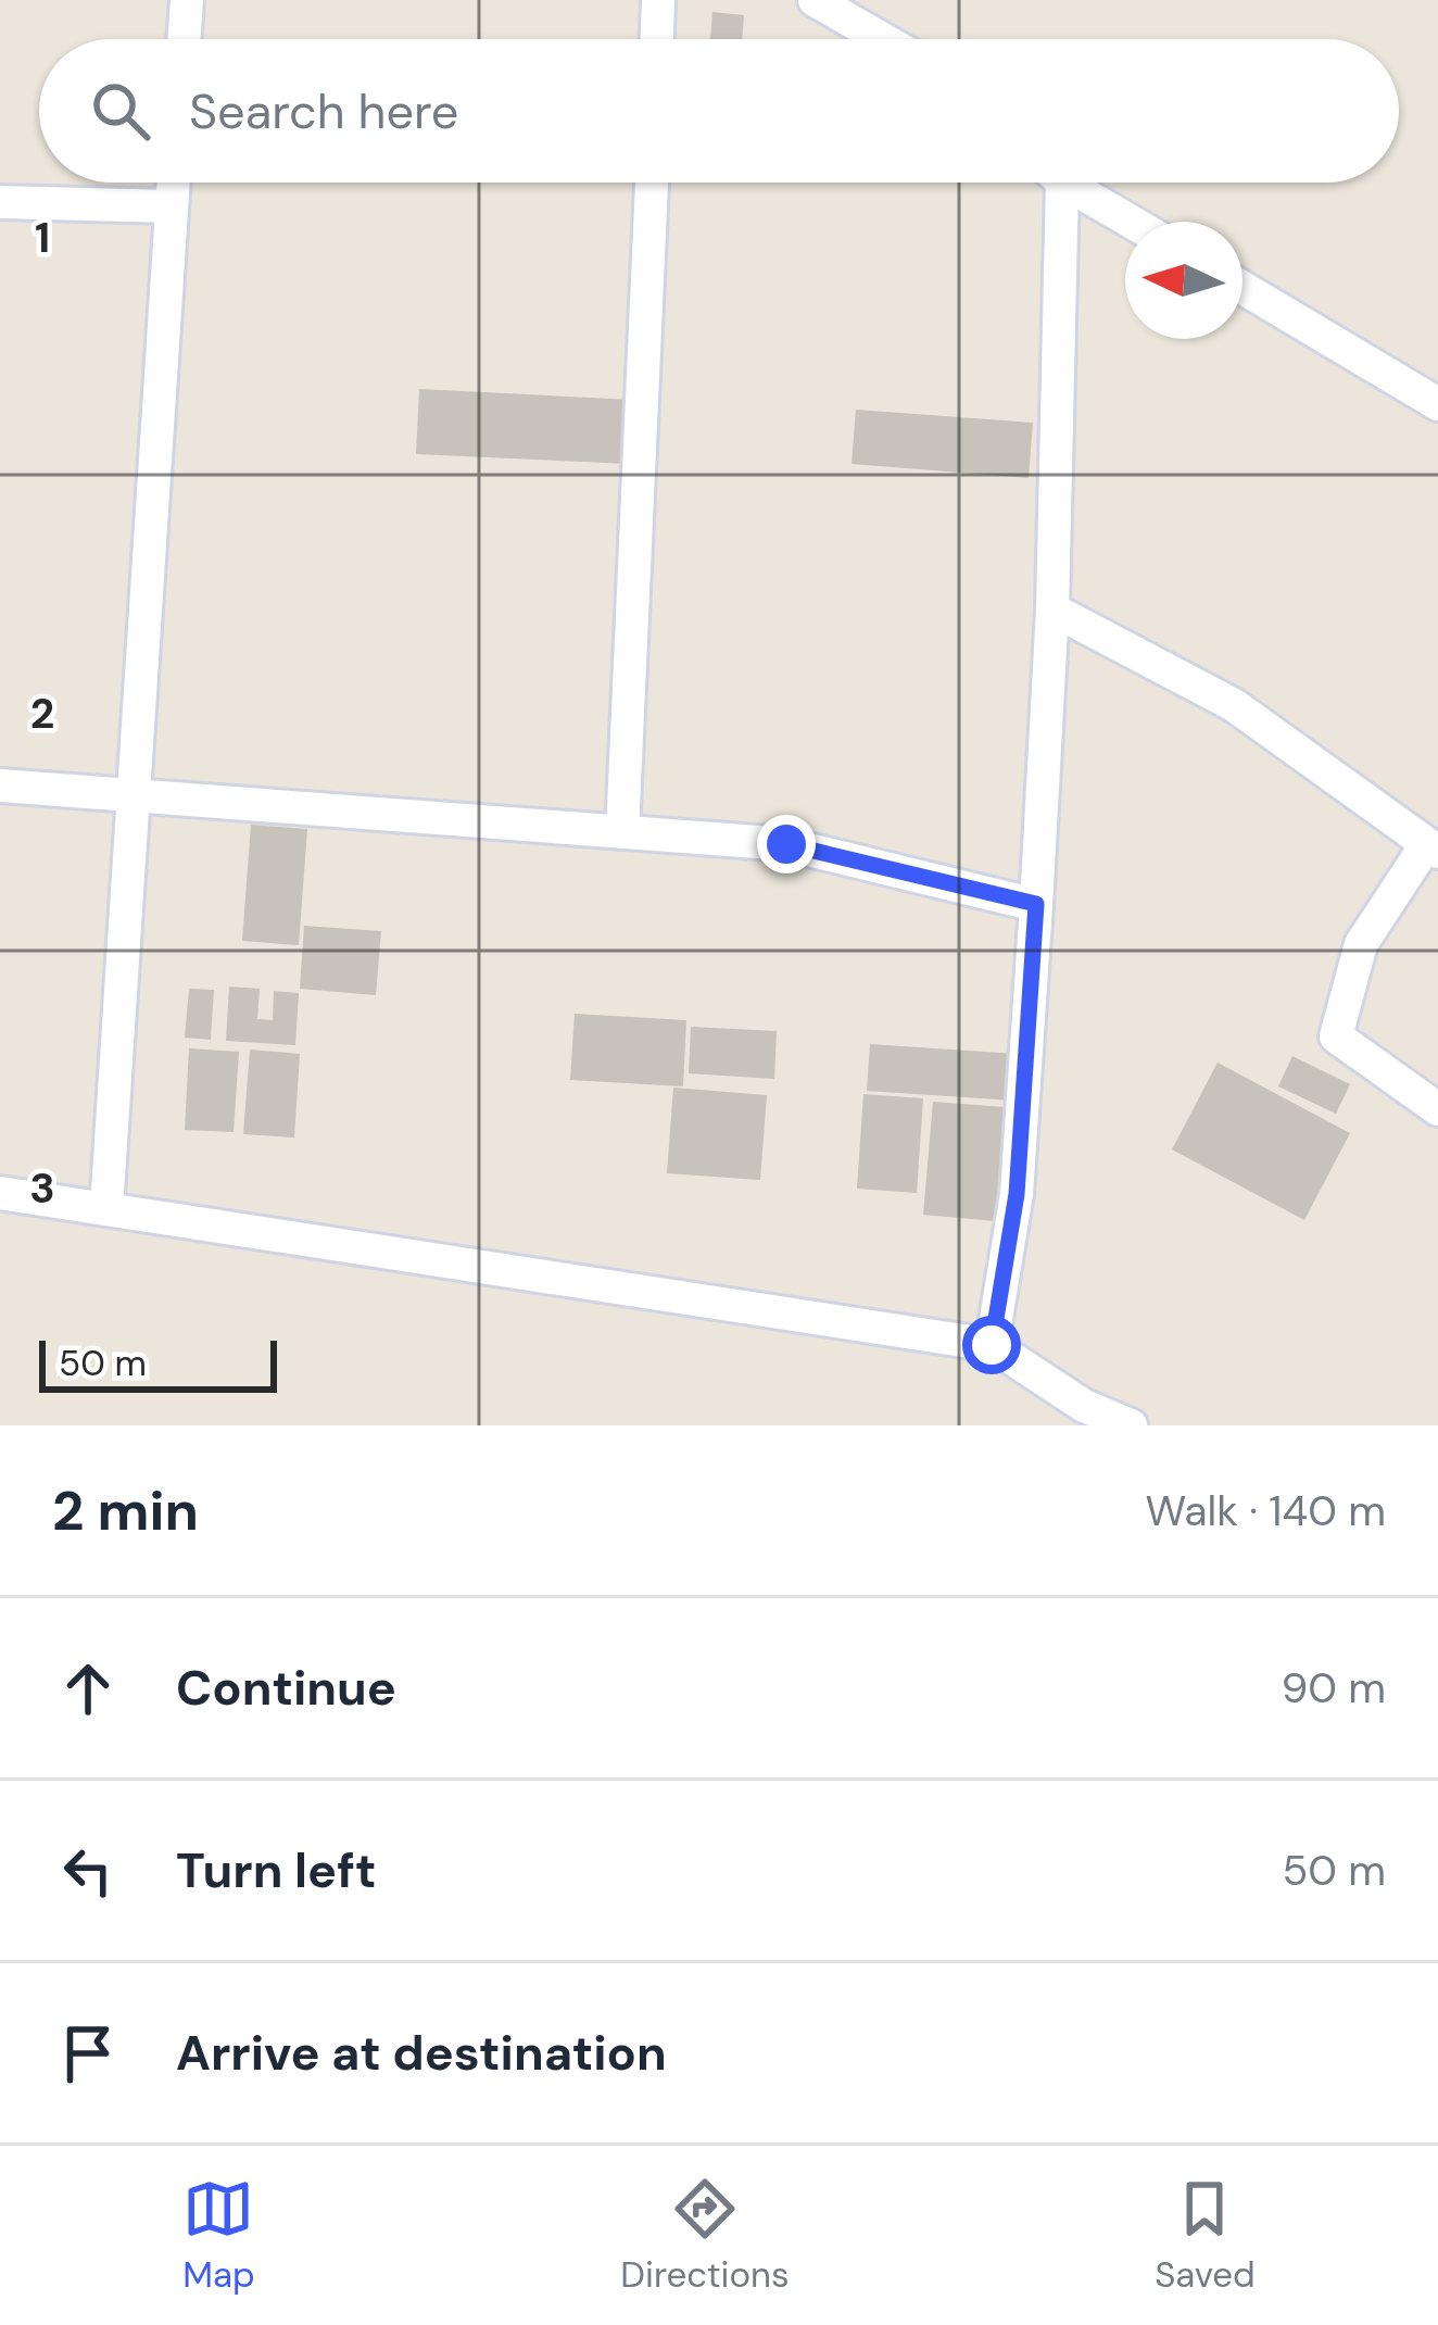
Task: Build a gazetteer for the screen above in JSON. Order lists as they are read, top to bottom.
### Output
{
  "scale_bar": "50 m",
  "north": "left",
  "page": {
    "search": "Search here",
    "scale": "50 m",
    "heading": ["2 min", "Walk · 140 m"],
    "list": [
      ["Continue", "90 m"],
      ["Turn left", "50 m"],
      "Arrive at destination"
    ],
    "nav": ["Map", "Directions", "Saved"]
  },
  "grid": {
    "rows": ["1", "2", "3"]
  }
}
